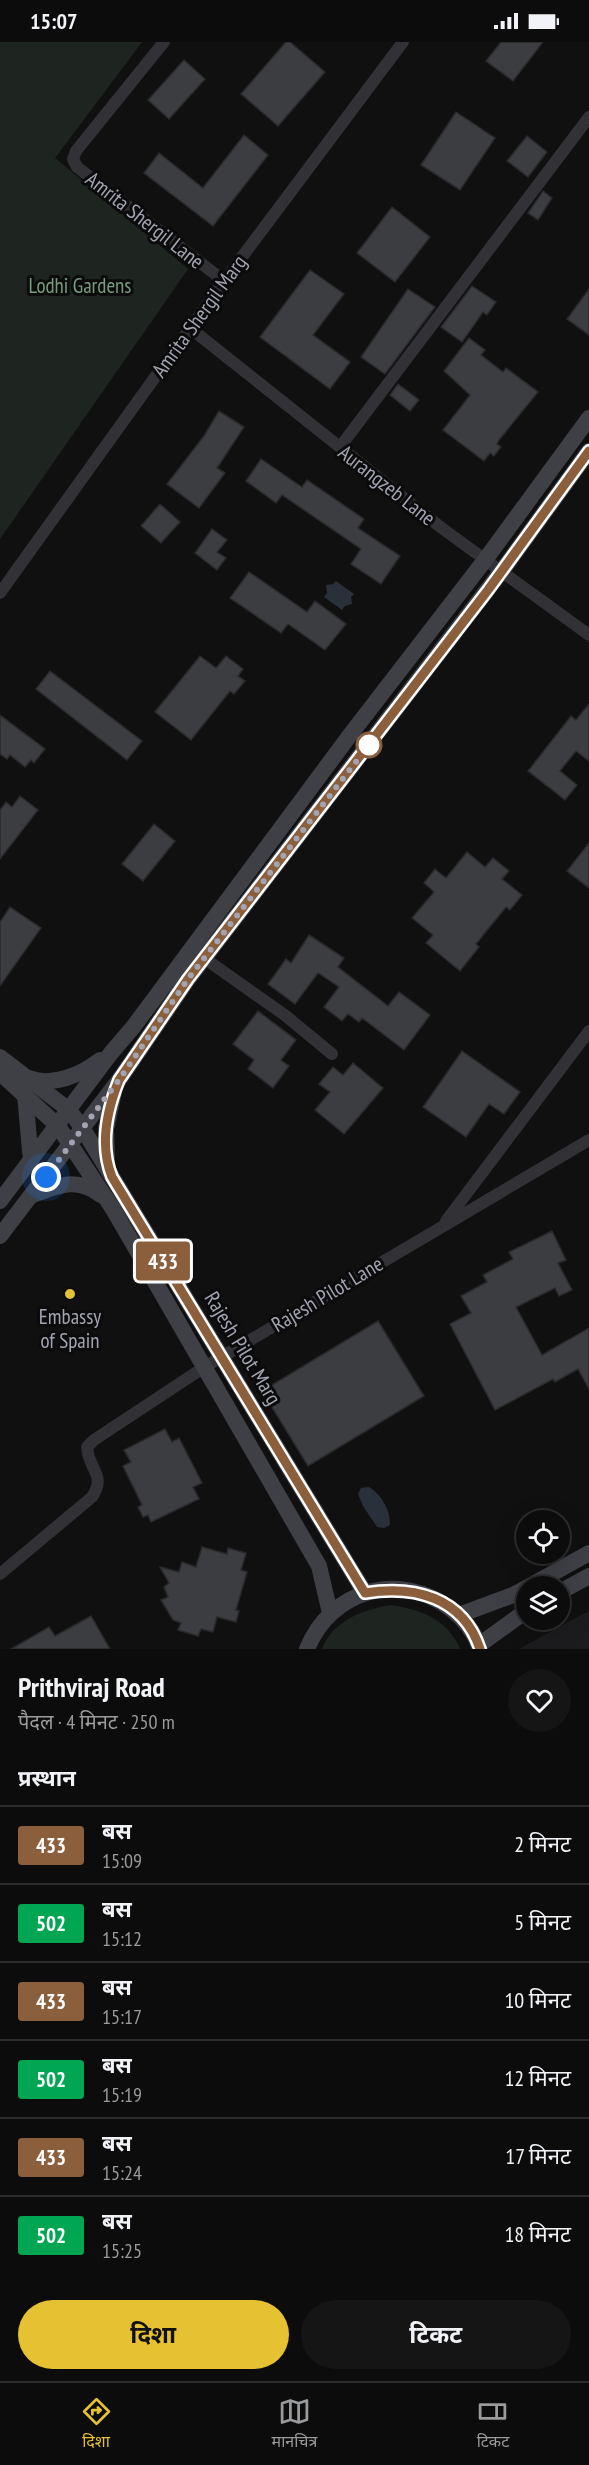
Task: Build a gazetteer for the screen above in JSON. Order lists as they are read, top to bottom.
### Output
{
  "streets": {
    "main road": ["Rajesh Pilot Marg"],
    "street": [
      "Amrita Shergil Lane",
      "Amrita Shergil Marg",
      "Aurangzeb Lane",
      "Rajesh Pilot Lane"
    ]
  },
  "crossings": [
    ["Amrita Shergil Lane", "Amrita Shergil Marg"],
    ["Amrita Shergil Marg", "Aurangzeb Lane"],
    ["Rajesh Pilot Lane", "Rajesh Pilot Marg"]
  ],
  "parks": ["Lodhi Gardens"],
  "places": ["Embassy of Spain"],
  "lines": ["bus line 433"],
  "page": {
    "status": "15:07",
    "on_map": "433",
    "heading": [
      ["Prithviraj Road", "पैदल · 4 मिनट · 250 m"],
      "प्रस्थान"
    ],
    "list": [
      {
        "mark": "433",
        "name": "बस",
        "note": "15:09",
        "value": "2 मिनट"
      },
      {
        "mark": "502",
        "name": "बस",
        "note": "15:12",
        "value": "5 मिनट"
      },
      {
        "mark": "433",
        "name": "बस",
        "note": "15:17",
        "value": "10 मिनट"
      },
      {
        "mark": "502",
        "name": "बस",
        "note": "15:19",
        "value": "12 मिनट"
      },
      {
        "mark": "433",
        "name": "बस",
        "note": "15:24",
        "value": "17 मिनट"
      },
      {
        "mark": "502",
        "name": "बस",
        "note": "15:25",
        "value": "18 मिनट"
      }
    ],
    "buttons": ["दिशा", "टिकट"],
    "tabs": ["दिशा", "मानचित्र", "टिकट"]
  }
}
